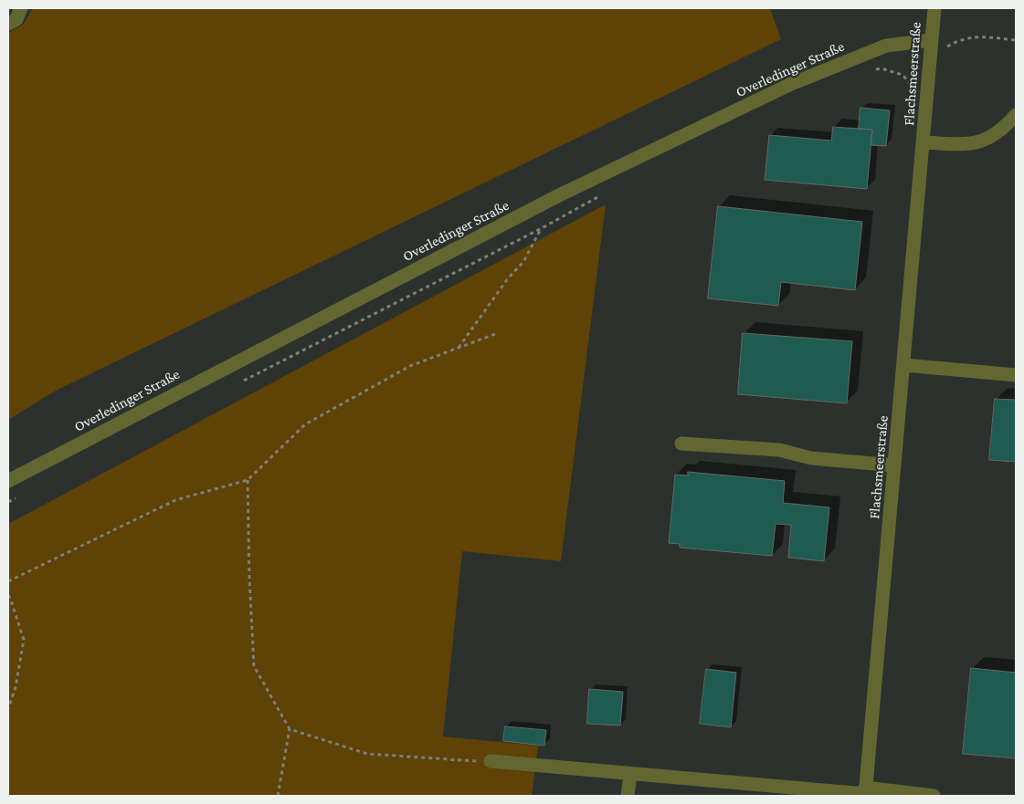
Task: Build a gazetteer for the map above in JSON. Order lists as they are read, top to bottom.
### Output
{
  "streets": {
    "street": ["Overledinger Straße", "Flachsmeerstraße"]
  },
  "crossings": [
    ["Overledinger Straße", "Flachsmeerstraße"]
  ]
}
